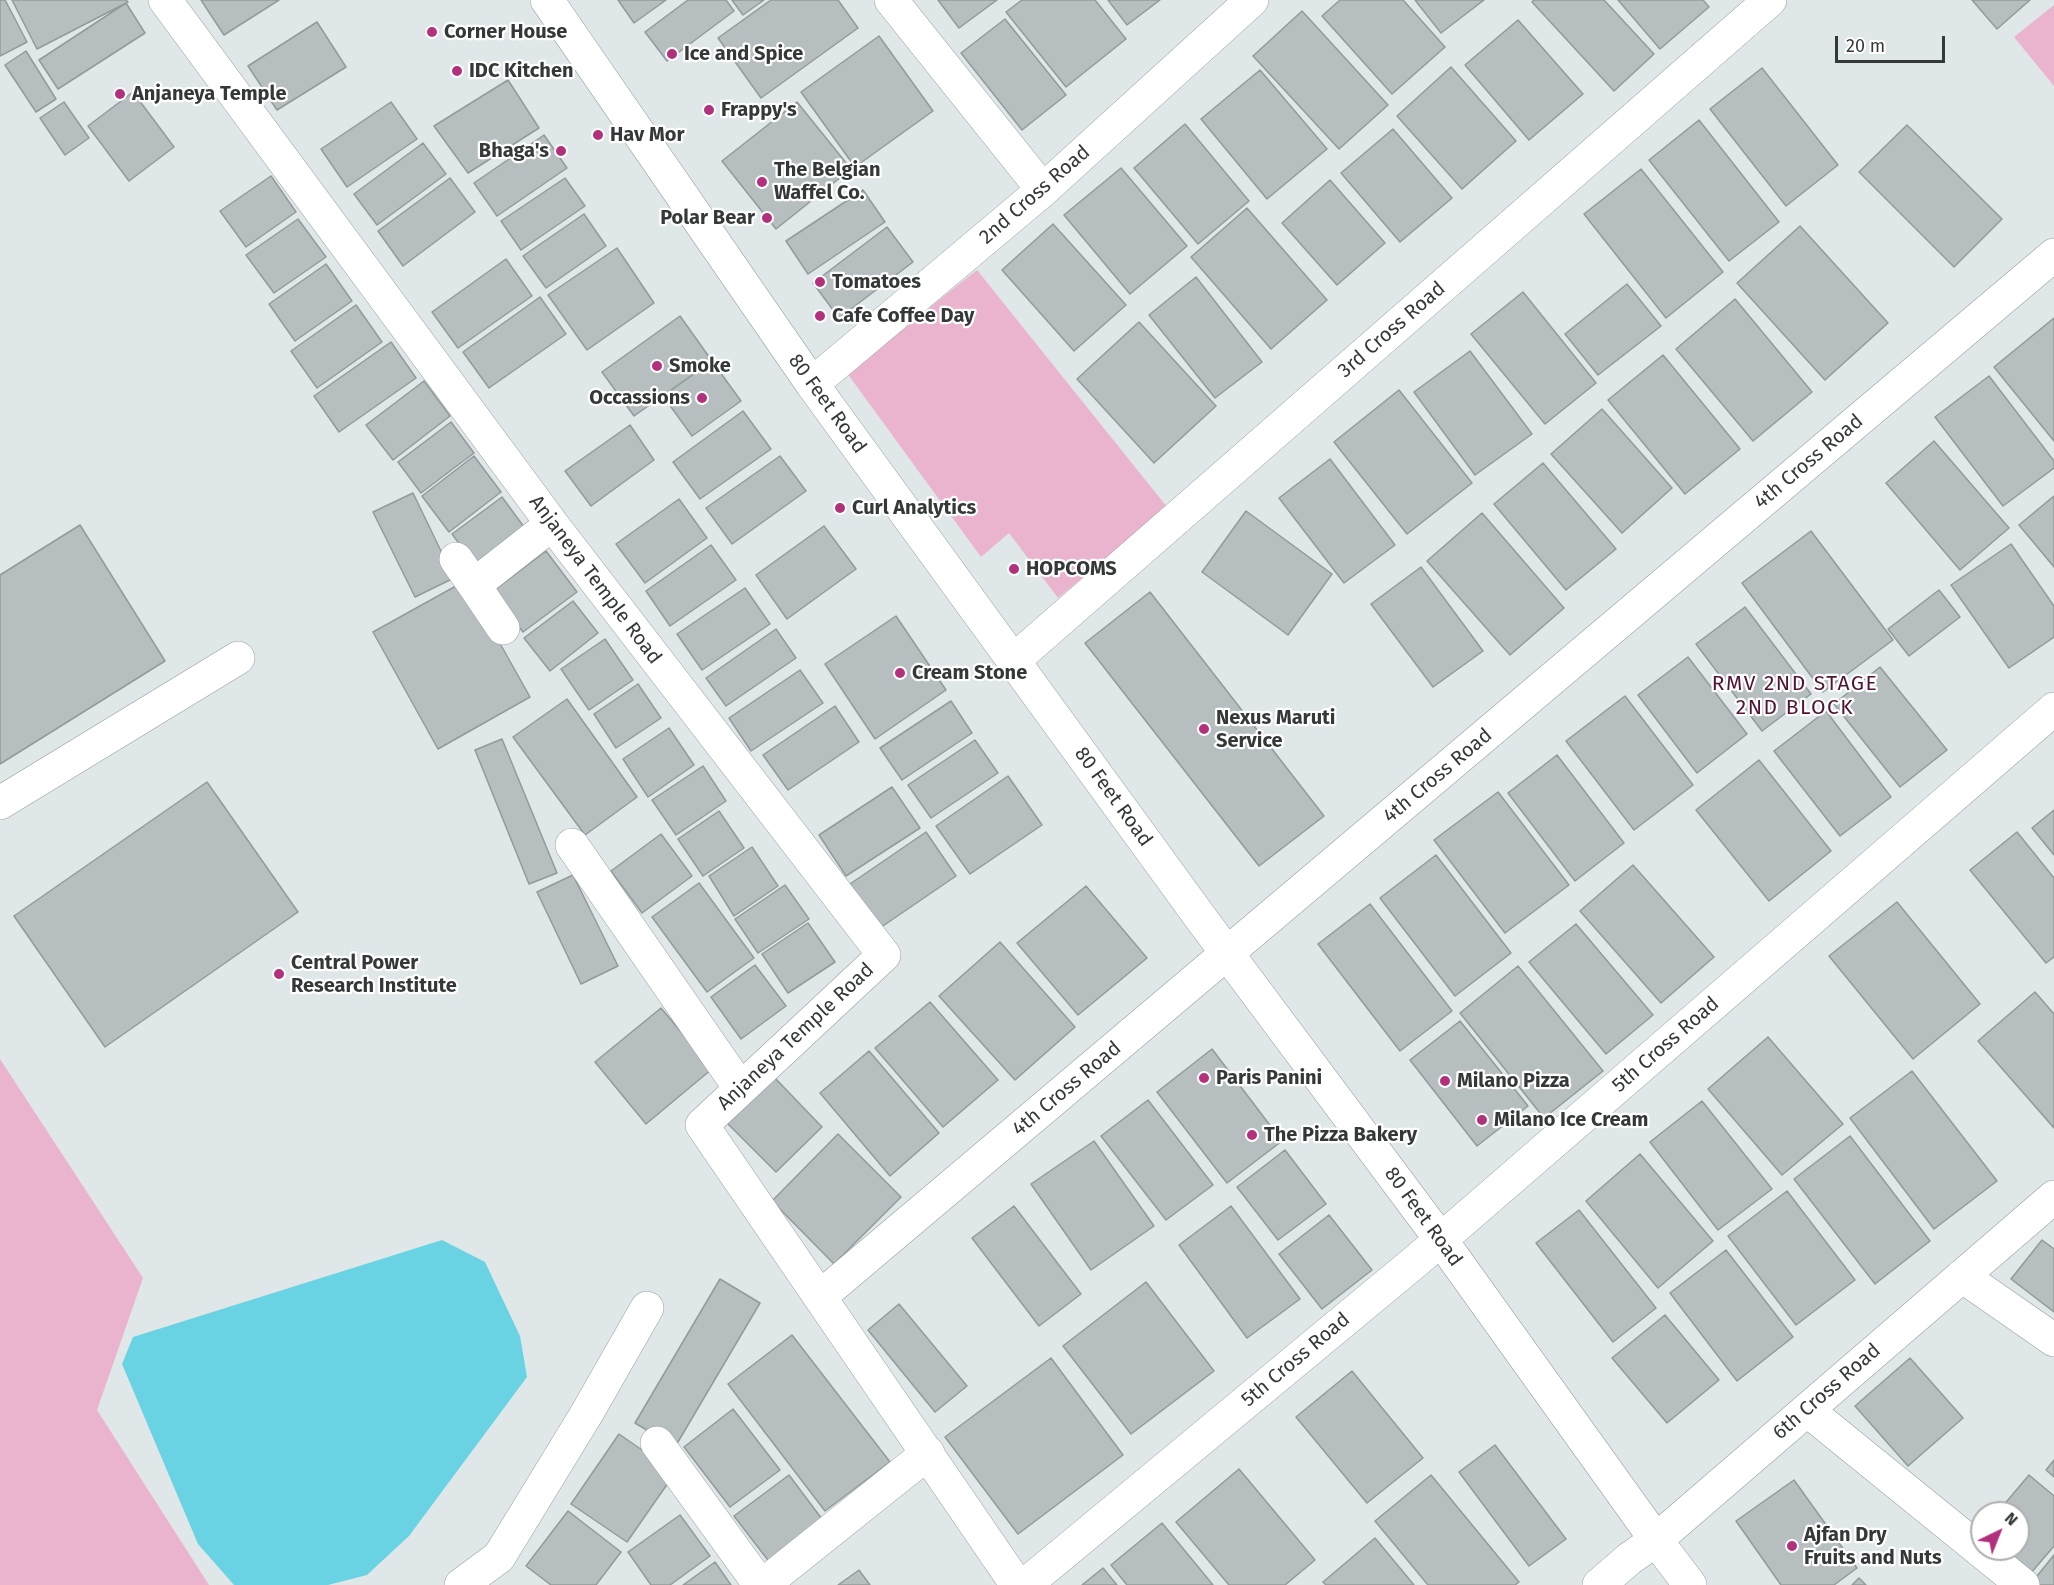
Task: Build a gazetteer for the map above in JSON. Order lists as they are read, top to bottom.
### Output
{
  "streets": {
    "street": [
      "2nd Cross Road",
      "3rd Cross Road",
      "80 Feet Road",
      "4th Cross Road",
      "Anjaneya Temple Road",
      "5th Cross Road",
      "6th Cross Road"
    ]
  },
  "crossings": [
    ["2nd Cross Road", "80 Feet Road"],
    ["3rd Cross Road", "80 Feet Road"],
    ["80 Feet Road", "4th Cross Road"],
    ["80 Feet Road", "5th Cross Road"],
    ["80 Feet Road", "6th Cross Road"],
    ["4th Cross Road", "Anjaneya Temple Road"]
  ],
  "districts": ["RMV 2ND STAGE 2ND BLOCK"],
  "places": [
    "Corner House",
    "Ice and Spice",
    "IDC Kitchen",
    "Anjaneya Temple",
    "Frappy's",
    "Hav Mor",
    "Bhaga's",
    "The Belgian Waffel Co.",
    "Polar Bear",
    "Tomatoes",
    "Cafe Coffee Day",
    "Smoke",
    "Occassions",
    "Curl Analytics",
    "HOPCOMS",
    "Cream Stone",
    "Nexus Maruti Service",
    "Central Power Research Institute",
    "Paris Panini",
    "Milano Pizza",
    "Milano Ice Cream",
    "The Pizza Bakery",
    "Ajfan Dry Fruits and Nuts"
  ],
  "scale_bar": "20 m",
  "north": "top right"
}
